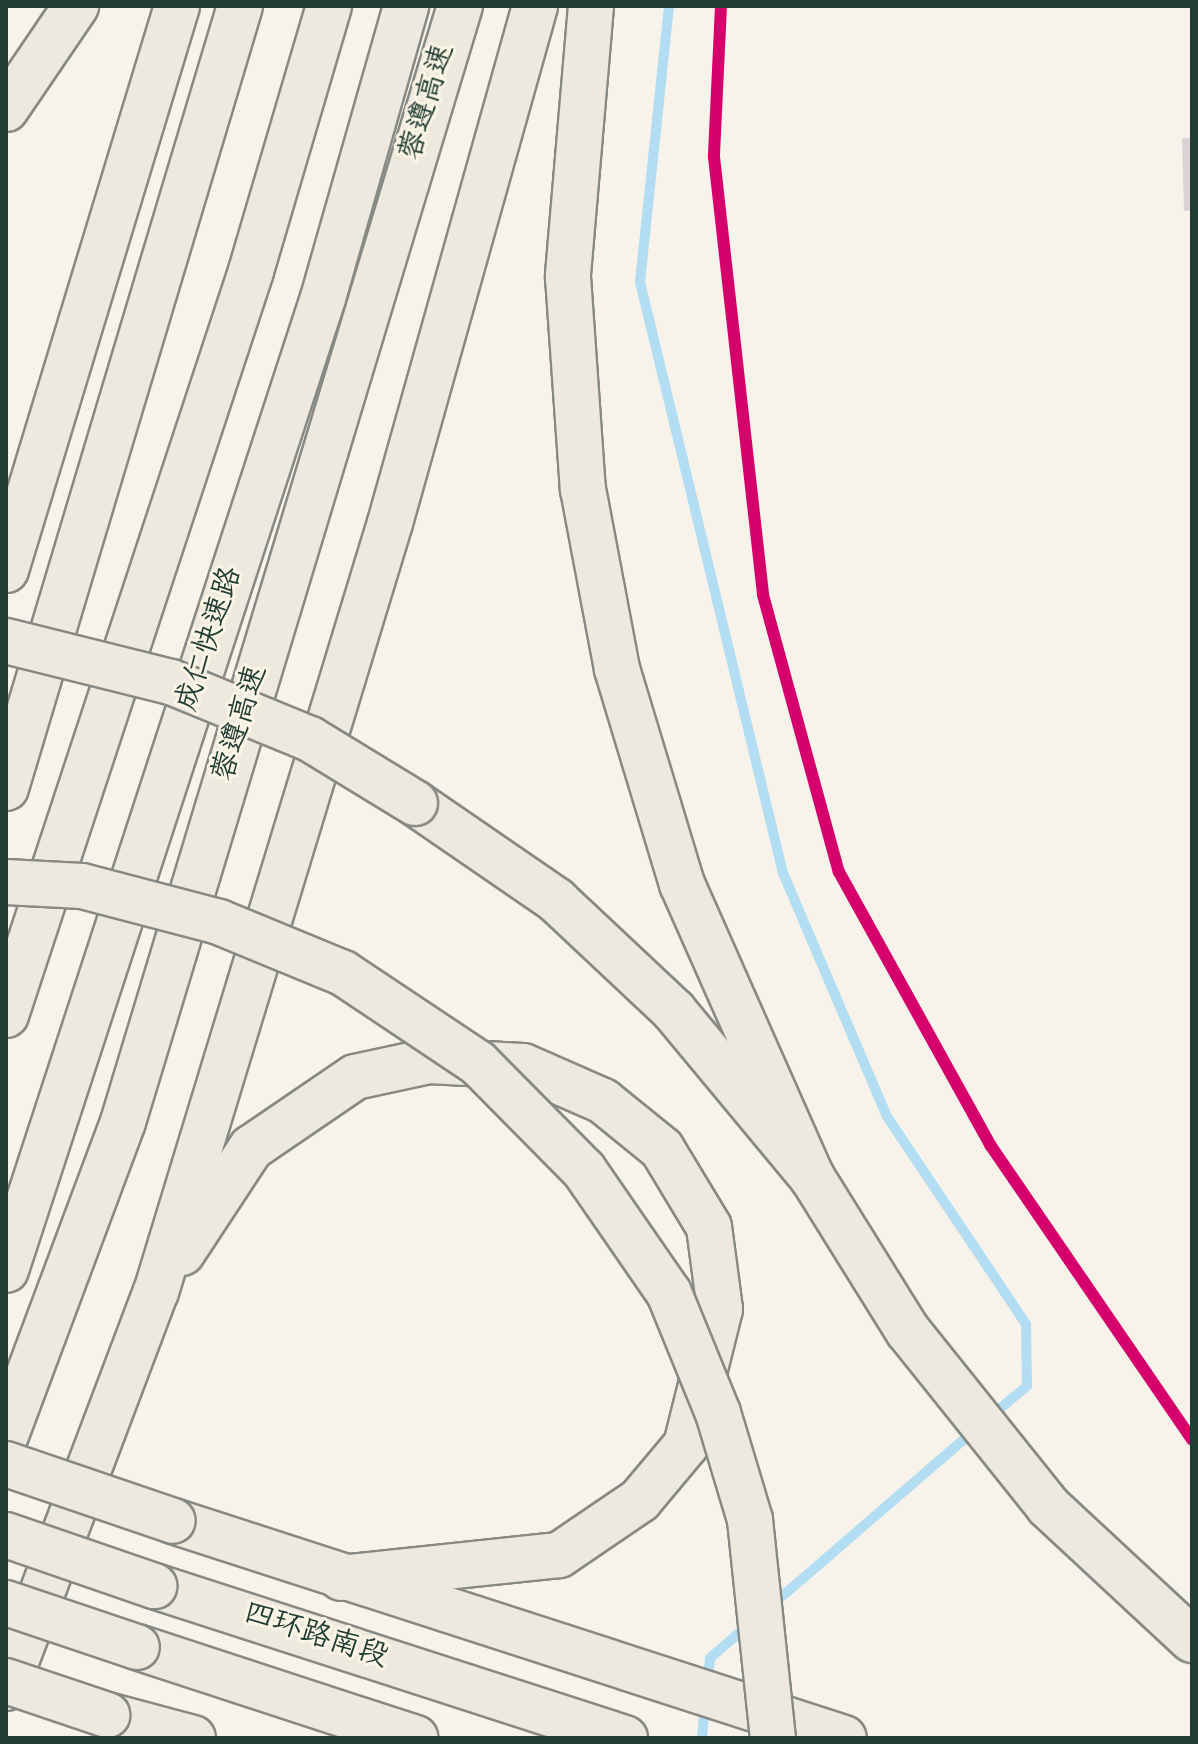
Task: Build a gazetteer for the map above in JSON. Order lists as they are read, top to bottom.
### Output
{
  "streets": {
    "highway": ["蓉遵高速", "成仁快速路", "四环路南段"]
  }
}
